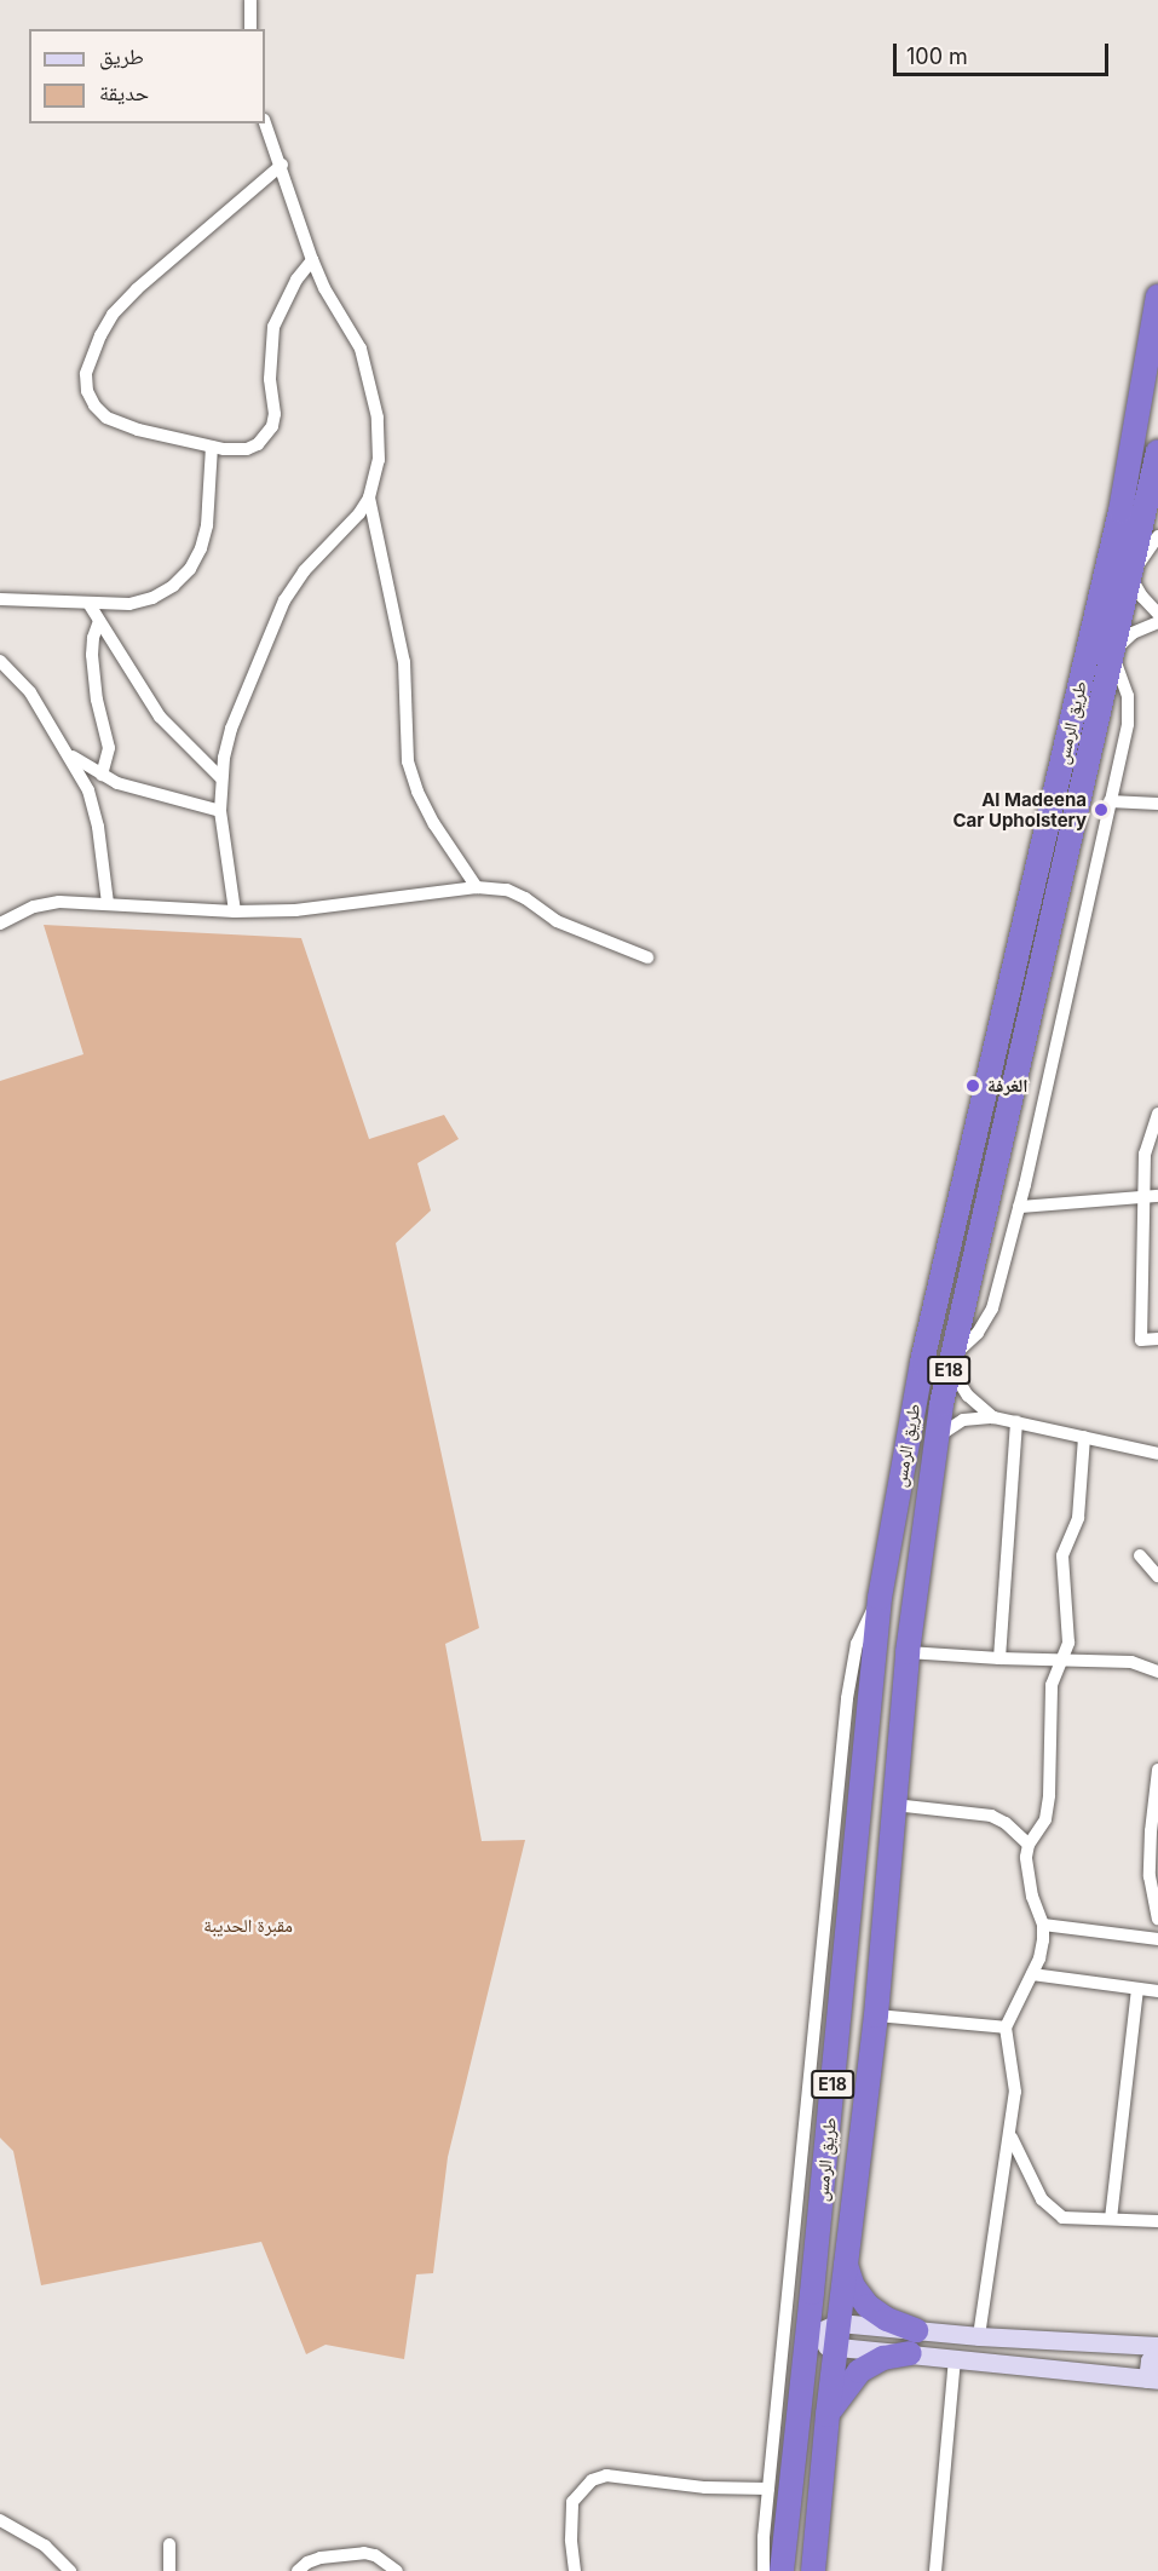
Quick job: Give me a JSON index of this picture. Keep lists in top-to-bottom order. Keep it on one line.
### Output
{"streets":{"highway":["طريق الرمس","E18"]},"parks":["مقبرة الحديبة"],"places":["Al Madeena Car Upholstery","الغرفة"],"legend":["طريق","حديقة"],"scale_bar":"100 m"}
